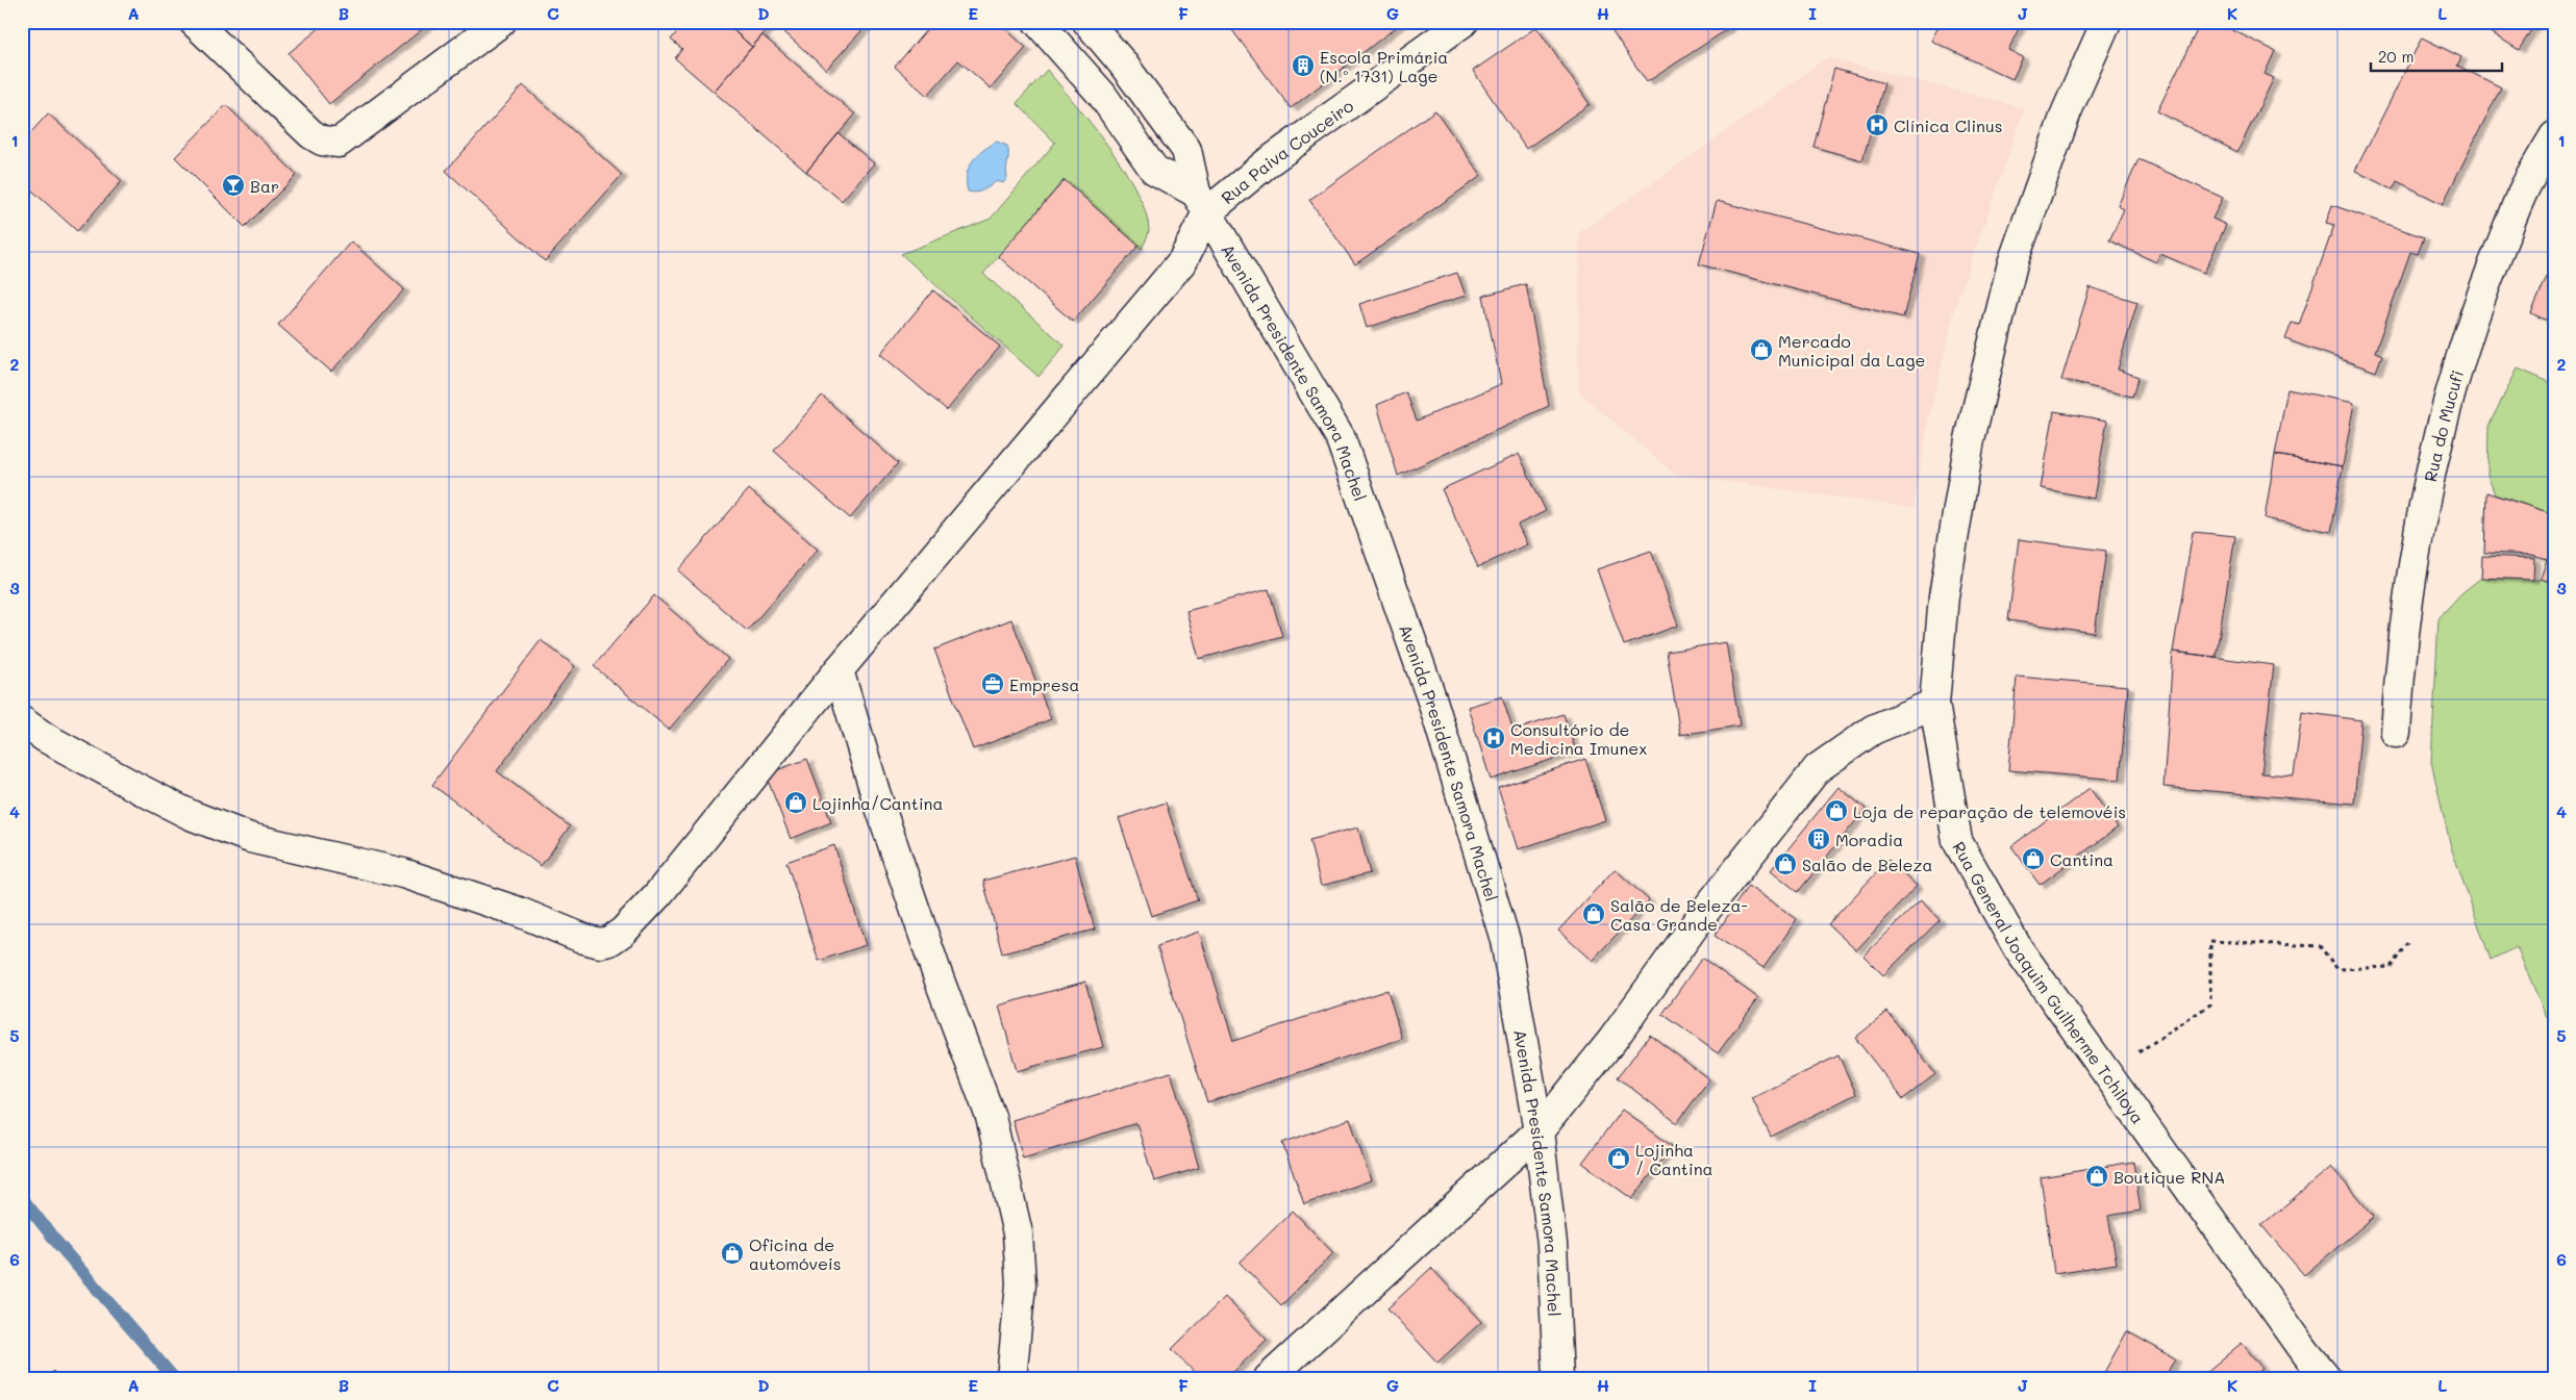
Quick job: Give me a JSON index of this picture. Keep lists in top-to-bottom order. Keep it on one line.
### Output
{"streets":{"street":["Rua Paiva Couceiro","Avenida Presidente Samora Machel","Rua do Mucufi","Rua General Joaquim Guilherme Tchiloya"]},"crossings":[["Rua Paiva Couceiro","Avenida Presidente Samora Machel"]],"places":{"building":["Escola Primária (N.º 1731) Lage","Moradia"],"hospital":["Clínica Clinus","Consultório de Medicina Imunex"],"bar":["Bar"],"shop":["Mercado Municipal da Lage","Lojinha/Cantina","Loja de reparação de telemovéis","Cantina","Salão de Beleza","Salão de Beleza- Casa Grande","Lojinha / Cantina","Boutique RNA","Oficina de automóveis"],"office":["Empresa"]},"scale_bar":"20 m","grid":{"columns":["A","B","C","D","E","F","G","H","I","J","K","L"],"rows":["1","2","3","4","5","6"]}}
